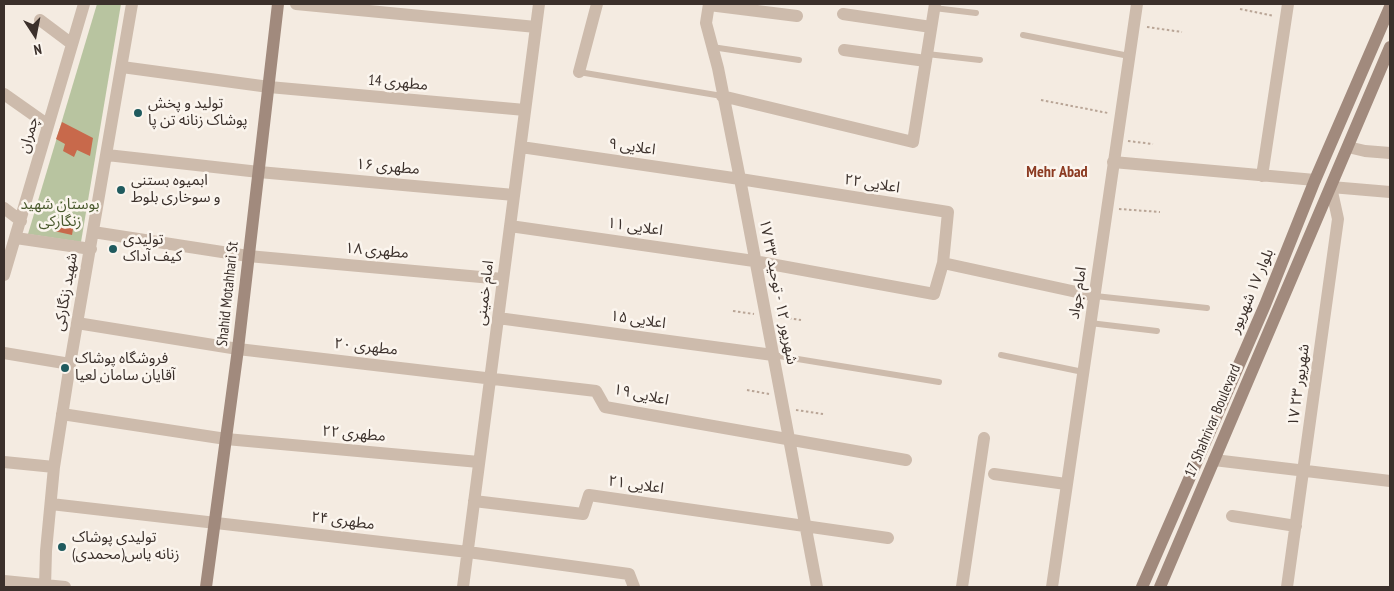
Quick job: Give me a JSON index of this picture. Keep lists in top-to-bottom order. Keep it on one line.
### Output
{"streets":{"main road":["بلوار ۱۷ شهریور","Shahid Motahhari St","17 Shahrivar Boulevard"],"street":["مطهری 14","چمران","اعلایی ۹","مطهری ۱۶","اعلایی ۲۲","اعلایی ۱۱","مطهری ۱۸","شهید زنگارکی","۱۷ شهریور ۱۲ - توحید ۳۳","امام خمینی","امام جواد","اعلایی ۱۵","مطهری ۲۰","۱۷ شهریور ۲۳","اعلایی ۱۹","مطهری ۲۲","اعلایی ۲۱","مطهری ۲۴"]},"crossings":[["مطهری 14","شهید زنگارکی"],["مطهری 14","امام خمینی"],["مطهری 14","Shahid Motahhari St"],["اعلایی ۹","اعلایی ۲۲"],["اعلایی ۹","۱۷ شهریور ۱۲ - توحید ۳۳"],["اعلایی ۹","امام خمینی"],["مطهری ۱۶","شهید زنگارکی"],["مطهری ۱۶","امام خمینی"],["مطهری ۱۶","Shahid Motahhari St"],["اعلایی ۲۲","اعلایی ۱۱"],["اعلایی ۲۲","۱۷ شهریور ۱۲ - توحید ۳۳"],["اعلایی ۱۱","۱۷ شهریور ۱۲ - توحید ۳۳"],["اعلایی ۱۱","امام خمینی"],["مطهری ۱۸","شهید زنگارکی"],["مطهری ۱۸","امام خمینی"],["مطهری ۱۸","Shahid Motahhari St"],["شهید زنگارکی","مطهری ۲۰"],["شهید زنگارکی","مطهری ۲۲"],["شهید زنگارکی","مطهری ۲۴"],["۱۷ شهریور ۱۲ - توحید ۳۳","اعلایی ۱۵"],["۱۷ شهریور ۱۲ - توحید ۳۳","اعلایی ۱۹"],["۱۷ شهریور ۱۲ - توحید ۳۳","اعلایی ۲۱"],["امام خمینی","اعلایی ۱۵"],["امام خمینی","مطهری ۲۰"],["امام خمینی","اعلایی ۱۹"],["امام خمینی","مطهری ۲۲"],["امام خمینی","اعلایی ۲۱"],["امام خمینی","مطهری ۲۴"],["Shahid Motahhari St","مطهری ۲۰"],["Shahid Motahhari St","مطهری ۲۲"],["Shahid Motahhari St","مطهری ۲۴"],["مطهری ۲۰","اعلایی ۱۹"],["۱۷ شهریور ۲۳","17 Shahrivar Boulevard"]],"districts":["Mehr Abad"],"parks":["بوستان شهید زنگارکی"],"places":["تولید و پخش پوشاک زنانه تن پا","ابمیوه بستنی و ‌سوخاری بلوط","تولیدی کیف آداک","فروشگاه پوشاک آقایان سامان لعیا","تولیدی پوشاک زنانه یاس(محمدی)"],"north":"bottom"}
